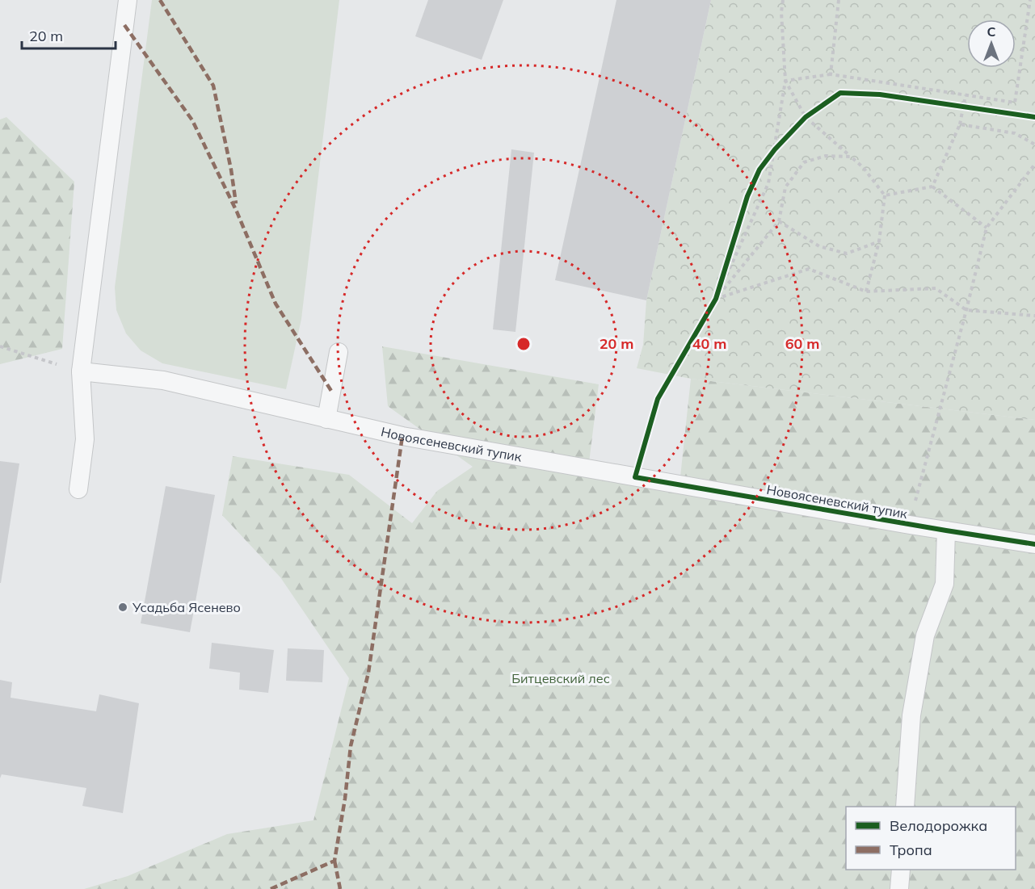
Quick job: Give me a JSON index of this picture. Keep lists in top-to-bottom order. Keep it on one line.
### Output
{"streets":{"lane":["Новоясеневский тупик"]},"parks":["Битцевский лес"],"places":["Усадьба Ясенево"],"legend":["Велодорожка","Тропа"],"scale_bar":"20 m","north":"top","rings":["20 m","40 m","60 m"]}
